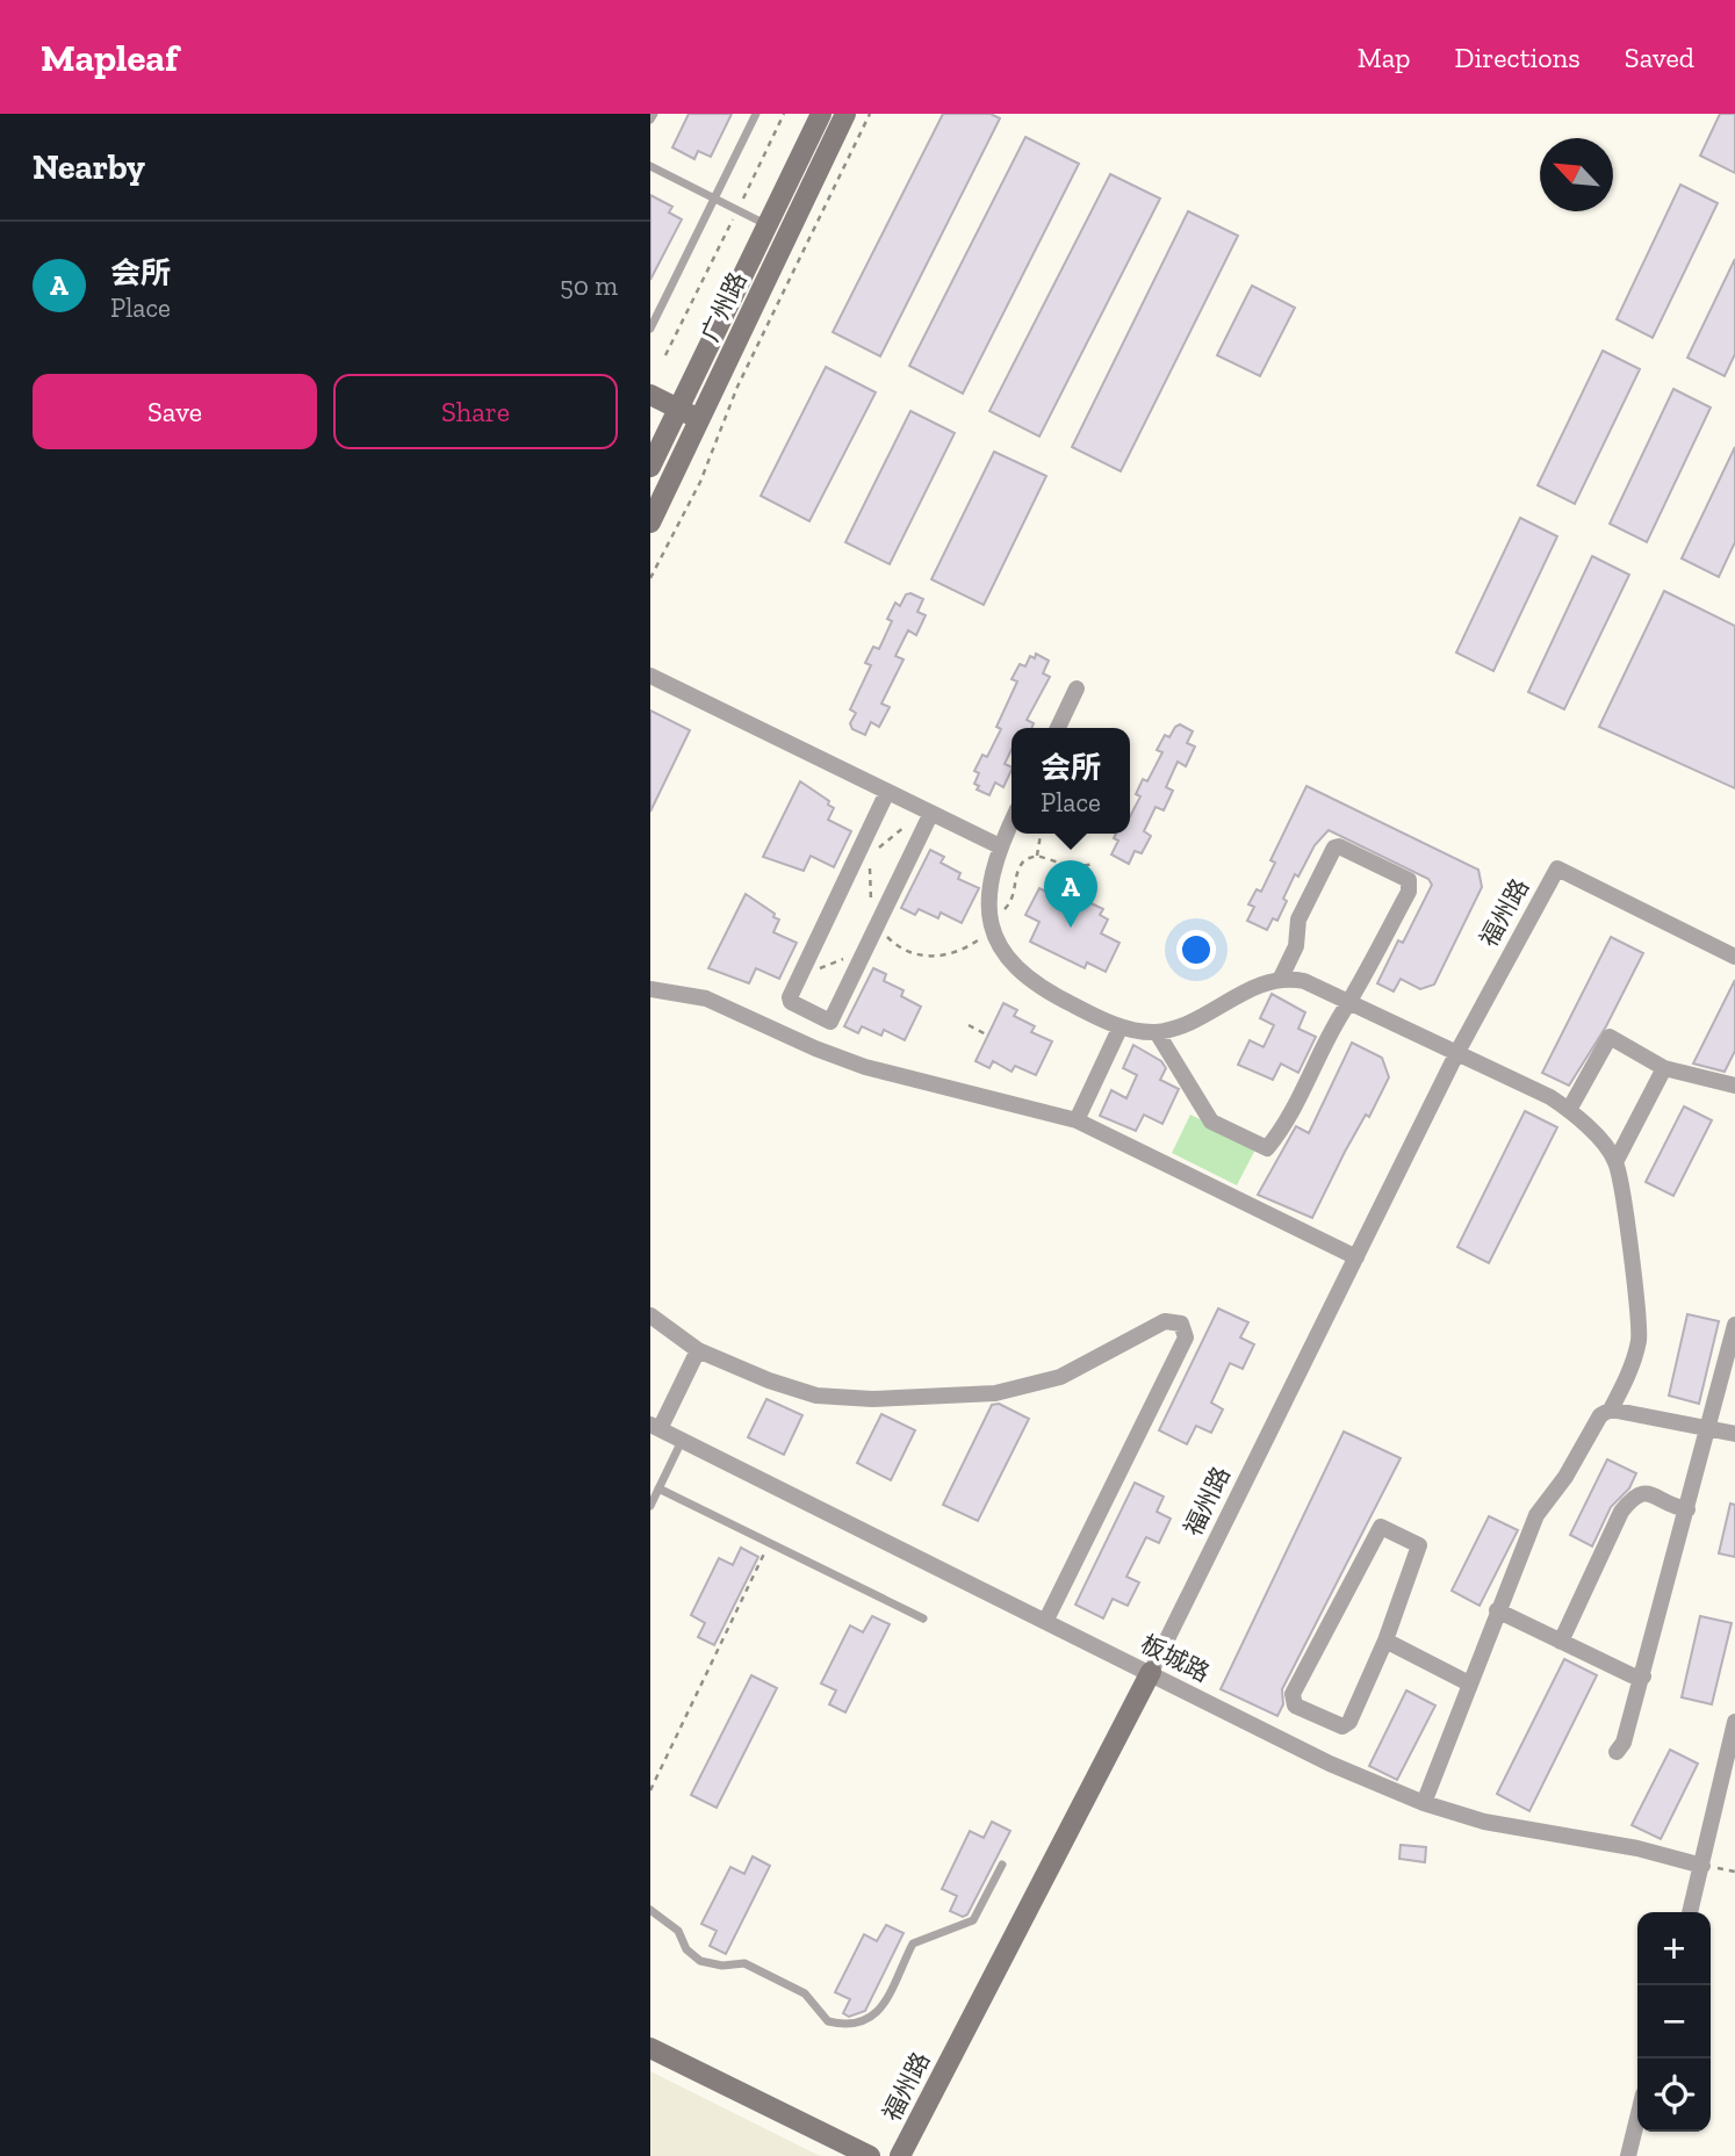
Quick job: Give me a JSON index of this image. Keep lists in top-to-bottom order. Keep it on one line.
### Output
{"streets":{"street":["广州路","福州路","板城路"]},"crossings":[["福州路","板城路"]],"north":"top left","page":{"header":"Mapleaf","nav":["Map","Directions","Saved"],"heading":"Nearby","list":[{"mark":"A","name":"会所","note":"Place","value":"50 m"}],"buttons":["Save","Share"],"popup":["会所","Place"],"pins":"A","map_buttons":["+","−"]}}
